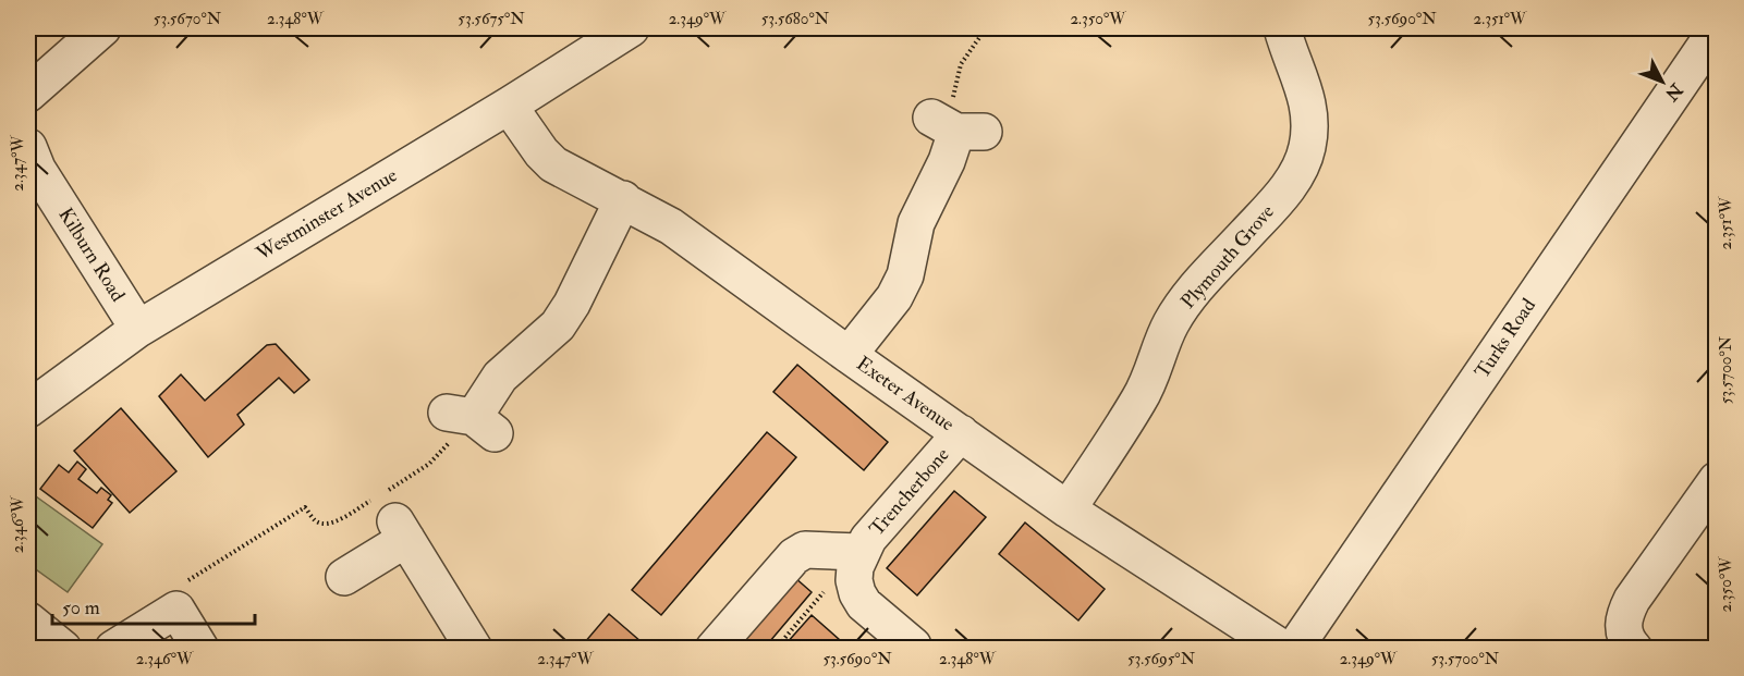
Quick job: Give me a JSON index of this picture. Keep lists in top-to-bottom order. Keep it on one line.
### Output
{"streets":{"street":["Westminster Avenue","Kilburn Road","Plymouth Grove","Turks Road","Exeter Avenue","Trencherbone"]},"crossings":[["Westminster Avenue","Kilburn Road"],["Westminster Avenue","Exeter Avenue"],["Plymouth Grove","Exeter Avenue"],["Exeter Avenue","Trencherbone"]],"scale_bar":"50 m","north":"bottom right","coordinates":["53.5670°N","2.348°W","53.5675°N","2.349°W","53.5680°N","2.350°W","53.5690°N","2.351°W","2.347°W","53.5700°N","2.346°W","53.5695°N"]}
